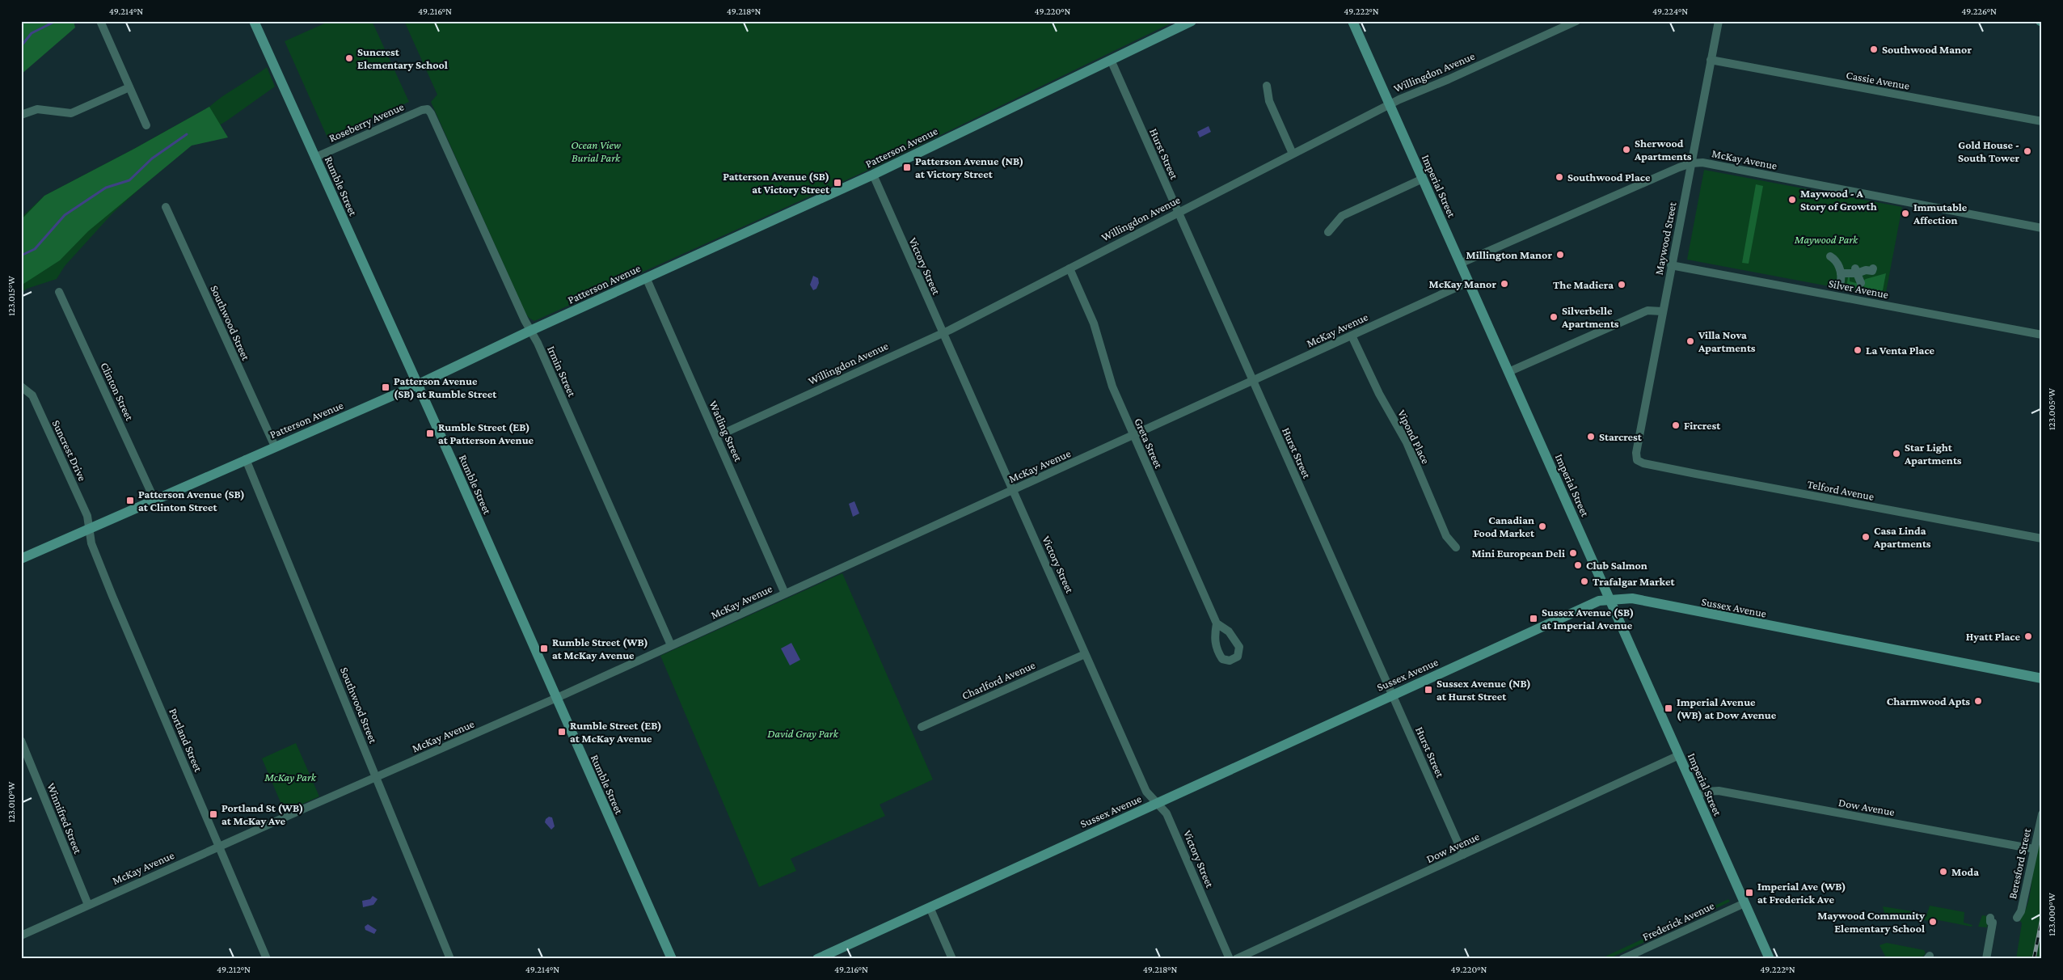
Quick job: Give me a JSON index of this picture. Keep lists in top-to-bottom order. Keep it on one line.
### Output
{"streets":{"street":["Willingdon Avenue","Cassie Avenue","Roseberry Avenue","Patterson Avenue","Hurst Street","McKay Avenue","Rumble Street","Imperial Street","Maywood Street","Victory Street","Silver Avenue","Southwood Street","Irmin Street","Clinton Street","Watling Street","Vipond Place","Greta Street","Suncrest Drive","Telford Avenue","Sussex Avenue","Charlford Avenue","Portland Street","Dow Avenue","Winnifred Street","Beresford Street","Frederick Avenue"]},"crossings":[["Willingdon Avenue","Hurst Street"],["Willingdon Avenue","Imperial Street"],["Willingdon Avenue","Victory Street"],["Willingdon Avenue","Watling Street"],["Willingdon Avenue","Greta Street"],["Cassie Avenue","Maywood Street"],["Roseberry Avenue","Rumble Street"],["Roseberry Avenue","Irmin Street"],["Patterson Avenue","Hurst Street"],["Patterson Avenue","Rumble Street"],["Patterson Avenue","Victory Street"],["Patterson Avenue","Southwood Street"],["Patterson Avenue","Irmin Street"],["Patterson Avenue","Clinton Street"],["Patterson Avenue","Watling Street"],["Patterson Avenue","Suncrest Drive"],["Patterson Avenue","Portland Street"],["Hurst Street","McKay Avenue"],["Hurst Street","Sussex Avenue"],["Hurst Street","Dow Avenue"],["McKay Avenue","Rumble Street"],["McKay Avenue","Imperial Street"],["McKay Avenue","Maywood Street"],["McKay Avenue","Victory Street"],["McKay Avenue","Southwood Street"],["McKay Avenue","Irmin Street"],["McKay Avenue","Watling Street"],["McKay Avenue","Vipond Place"],["McKay Avenue","Greta Street"],["McKay Avenue","Portland Street"],["McKay Avenue","Winnifred Street"],["Imperial Street","Sussex Avenue"],["Imperial Street","Dow Avenue"],["Imperial Street","Frederick Avenue"],["Maywood Street","Silver Avenue"],["Maywood Street","Telford Avenue"],["Victory Street","Sussex Avenue"],["Victory Street","Charlford Avenue"],["Suncrest Drive","Portland Street"],["Dow Avenue","Beresford Street"]],"parks":["Ocean View Burial Park","Maywood Park","David Gray Park","McKay Park"],"places":{"other":["Southwood Manor","Suncrest Elementary School","Sherwood Apartments","Gold House - South Tower","Southwood Place","Maywood - A Story of Growth","Immutable Affection","Millington Manor","McKay Manor","The Madiera","Silverbelle Apartments","Villa Nova Apartments","La Venta Place","Fircrest","Starcrest","Star Light Apartments","Canadian Food Market","Casa Linda Apartments","Mini European Deli","Club Salmon","Trafalgar Market","Hyatt Place","Charmwood Apts","Moda","Maywood Community Elementary School"],"transit":["Patterson Avenue (NB) at Victory Street","Patterson Avenue (SB) at Victory Street","Patterson Avenue (SB) at Rumble Street","Rumble Street (EB) at Patterson Avenue","Patterson Avenue (SB) at Clinton Street","Sussex Avenue (SB) at Imperial Avenue","Rumble Street (WB) at McKay Avenue","Sussex Avenue (NB) at Hurst Street","Imperial Avenue (WB) at Dow Avenue","Rumble Street (EB) at McKay Avenue","Portland St (WB) at McKay Ave","Imperial Ave (WB) at Frederick Ave"]},"coordinates":["49.214°N","49.216°N","49.218°N","49.220°N","49.222°N","49.224°N","49.226°N","123.015°W","123.005°W","123.010°W","123.000°W","49.212°N"]}
